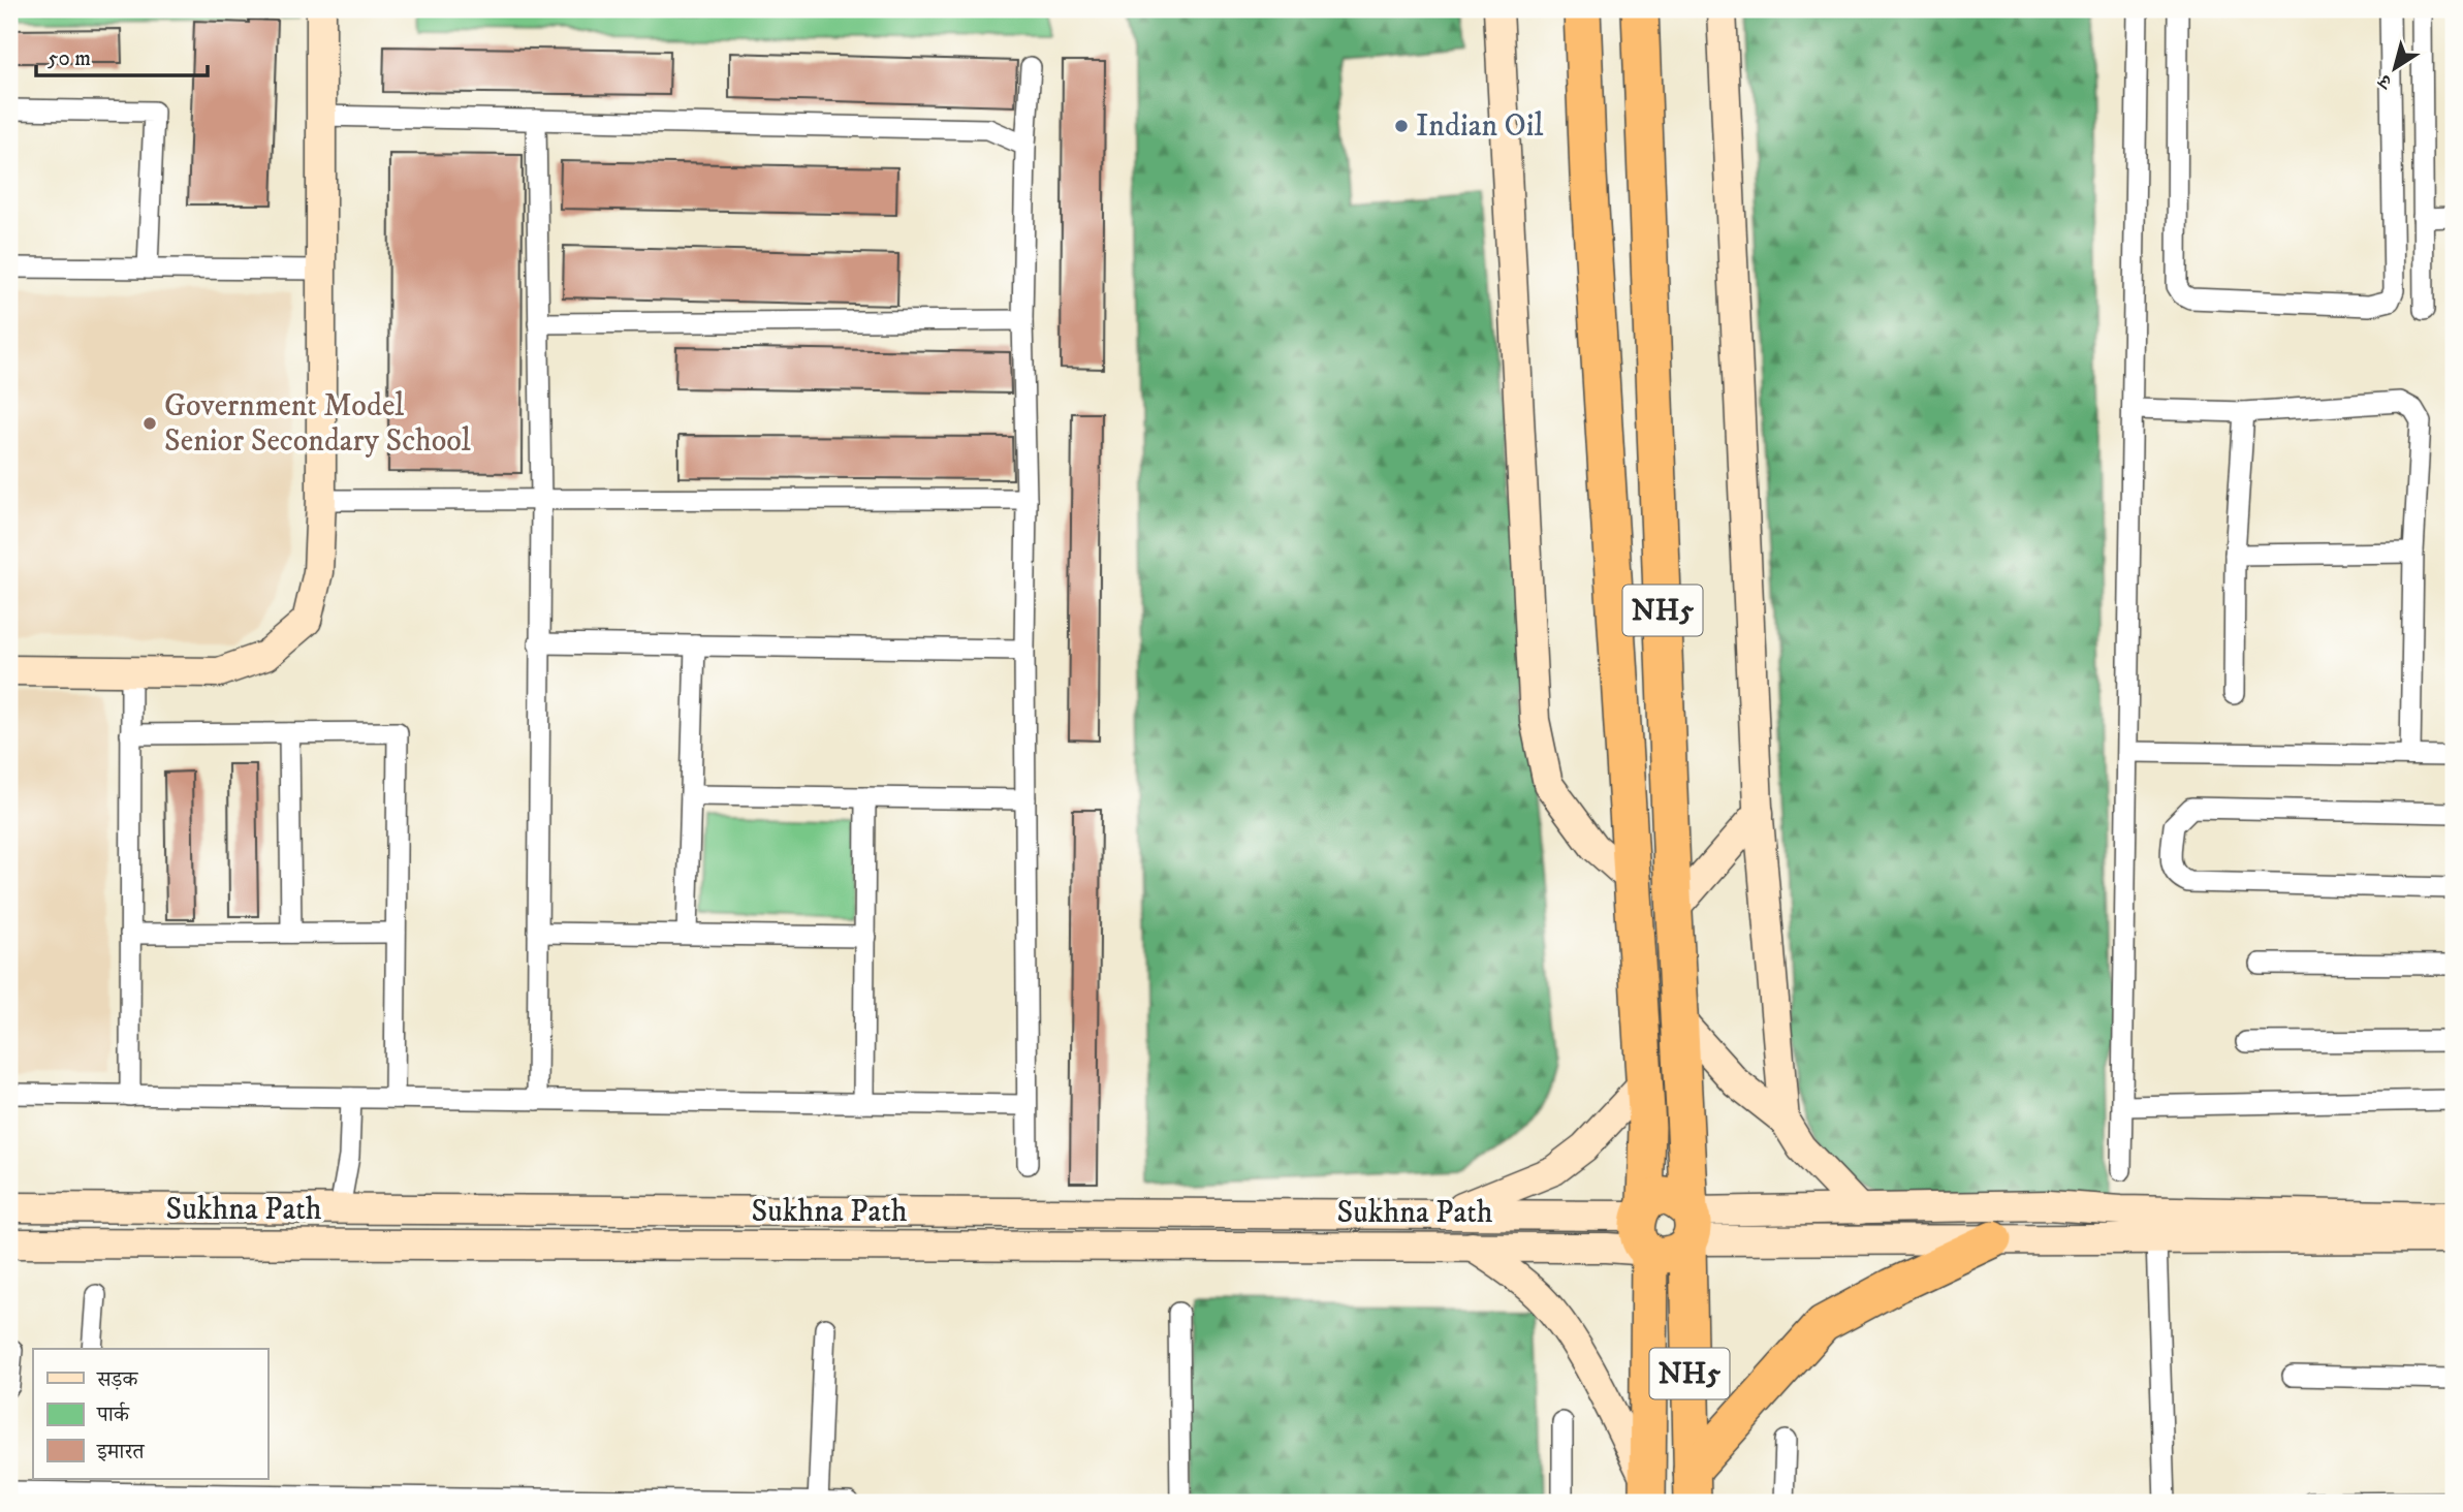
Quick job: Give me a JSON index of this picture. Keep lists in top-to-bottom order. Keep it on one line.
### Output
{"streets":{"highway":["NH5"],"main road":["Sukhna Path"]},"crossings":[["NH5","Sukhna Path"]],"places":["Indian Oil","Government Model Senior Secondary School"],"legend":["सड़क","पार्क","इमारत"],"scale_bar":"50 m","north":"bottom left"}
